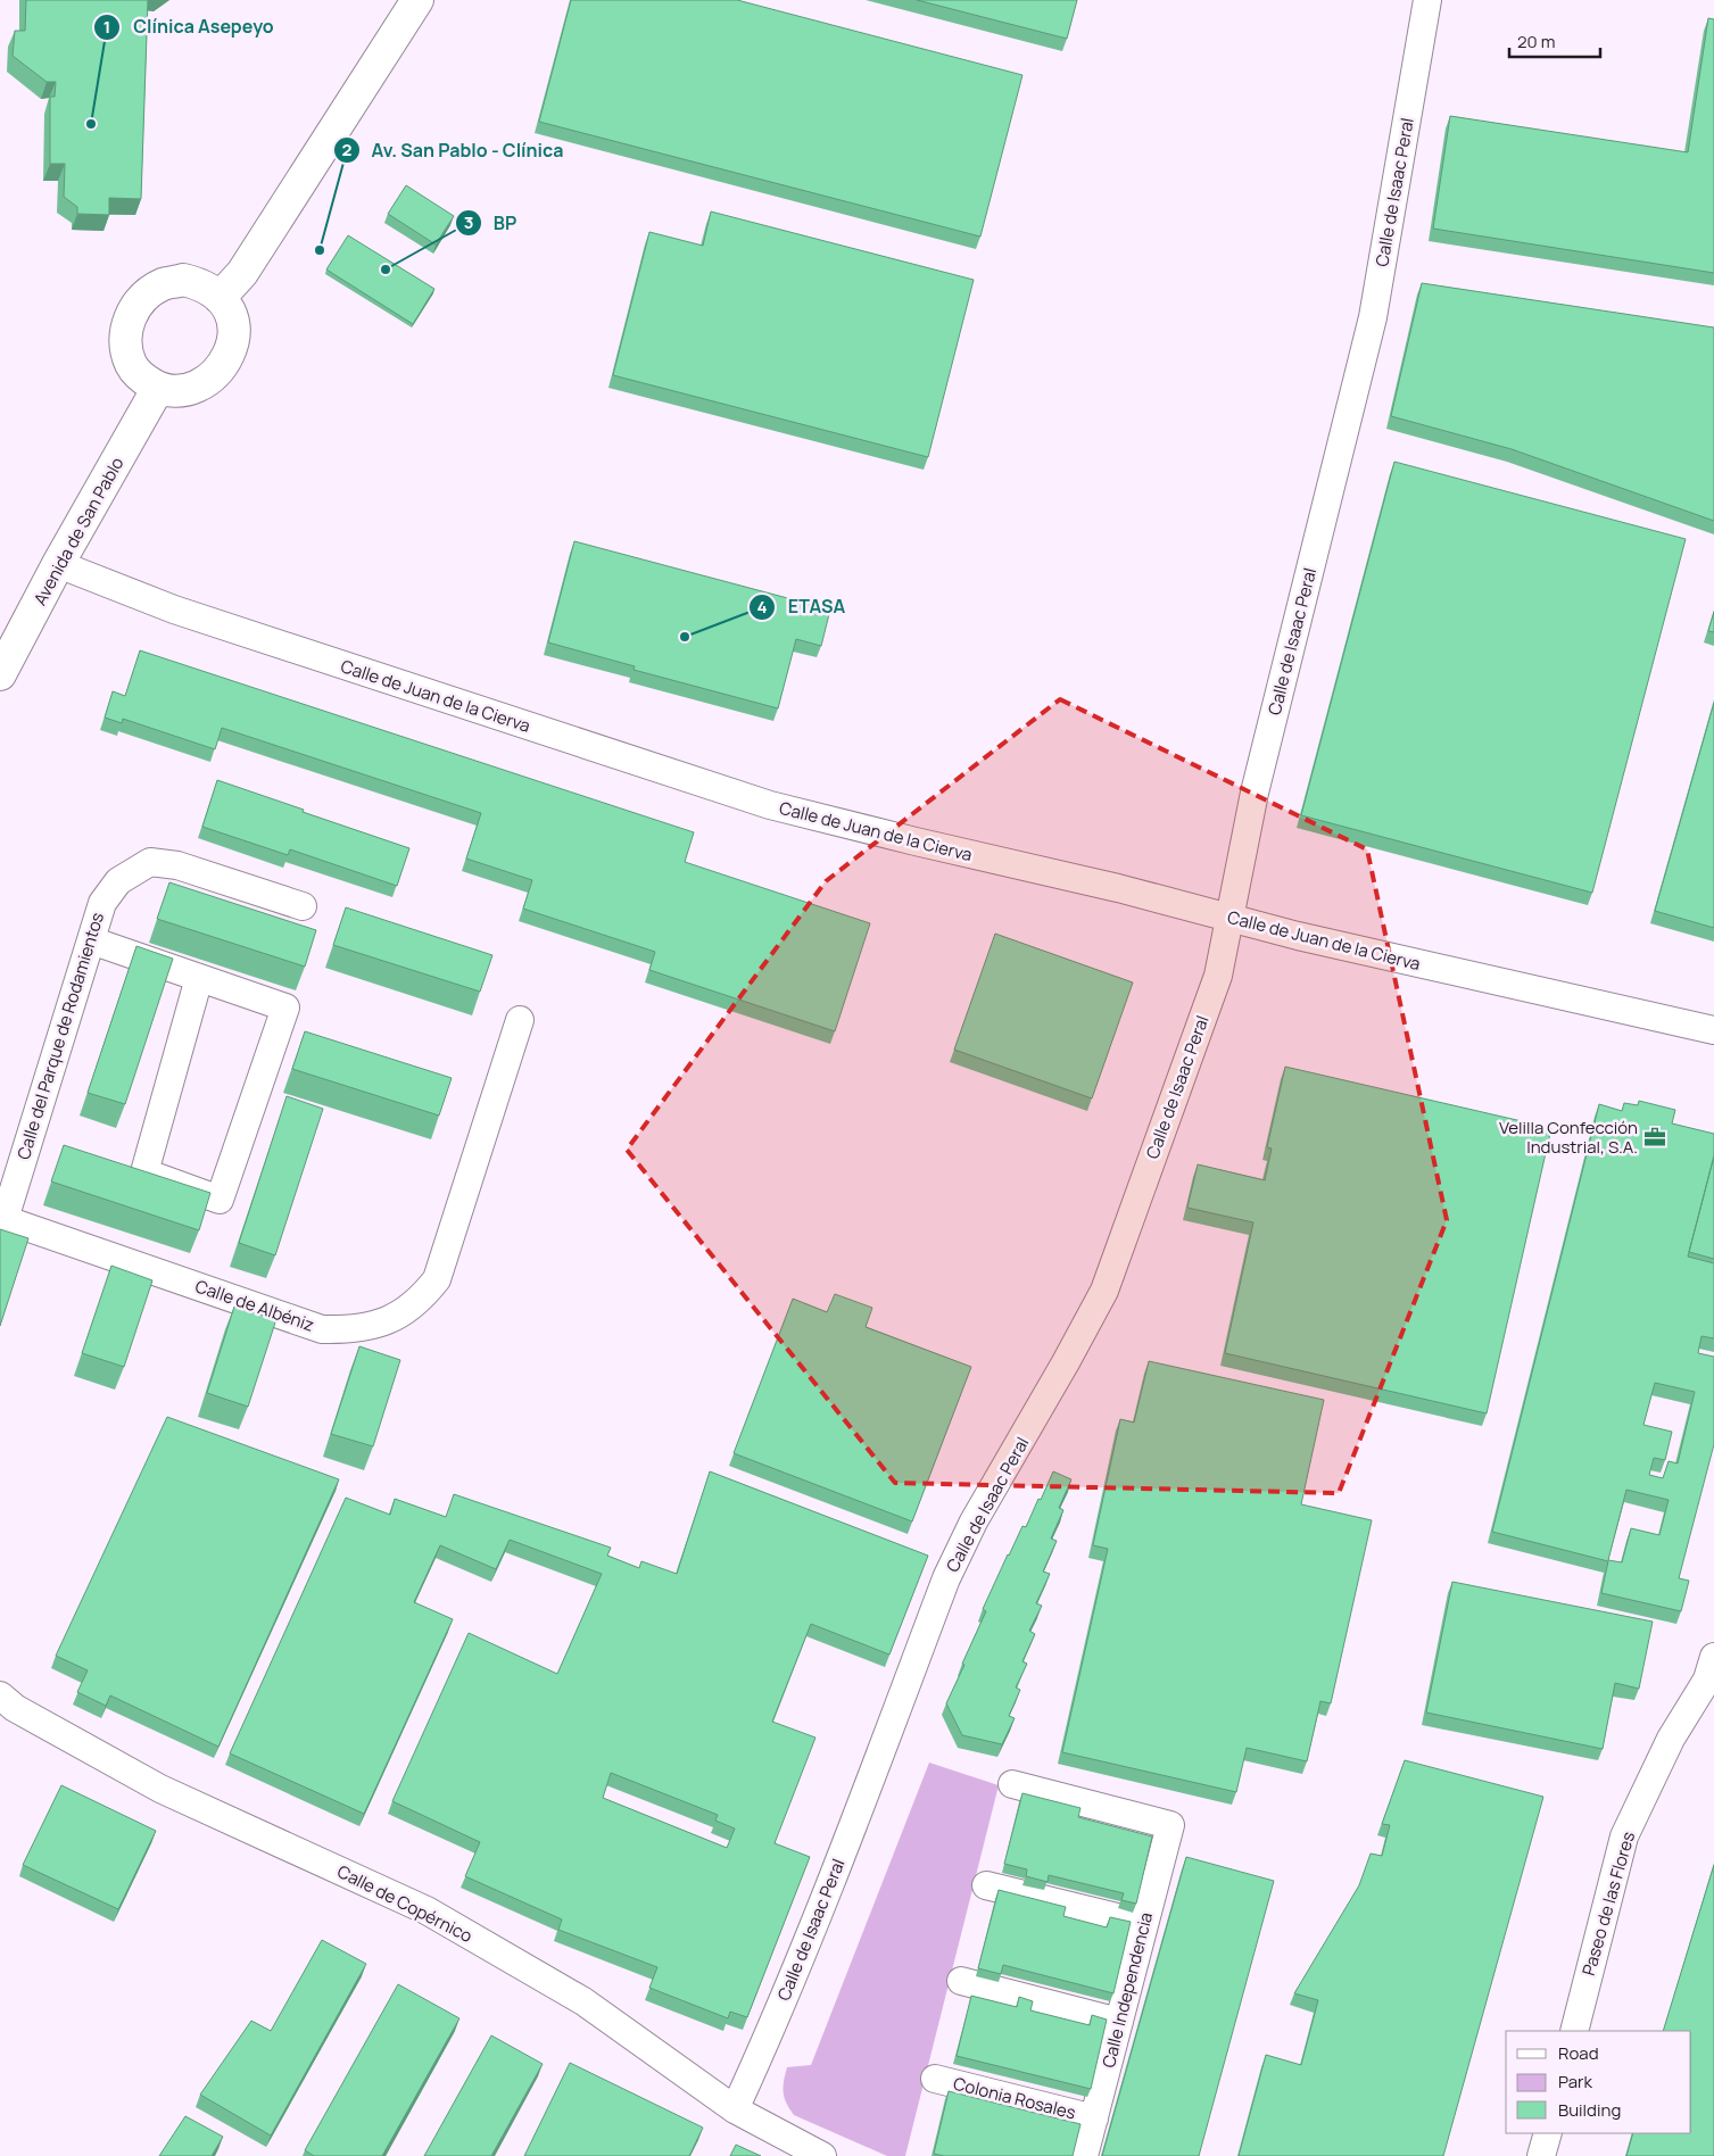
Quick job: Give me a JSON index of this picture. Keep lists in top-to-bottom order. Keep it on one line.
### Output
{"streets":{"street":["Calle de Isaac Peral","Avenida de San Pablo","Calle de Juan de la Cierva","Calle del Parque de Rodamientos","Calle de Albéniz","Calle de Copérnico","Paseo de las Flores","Calle Independencia","Colonia Rosales"]},"crossings":[["Calle de Isaac Peral","Calle de Juan de la Cierva"],["Calle de Isaac Peral","Calle de Copérnico"],["Avenida de San Pablo","Calle de Juan de la Cierva"],["Calle del Parque de Rodamientos","Calle de Albéniz"],["Calle Independencia","Colonia Rosales"]],"places":{"other":["Clínica Asepeyo","Av. San Pablo - Clínica","BP","ETASA"],"office":["Velilla Confección Industrial, S.A."]},"legend":["Road","Park","Building"],"scale_bar":"20 m"}
